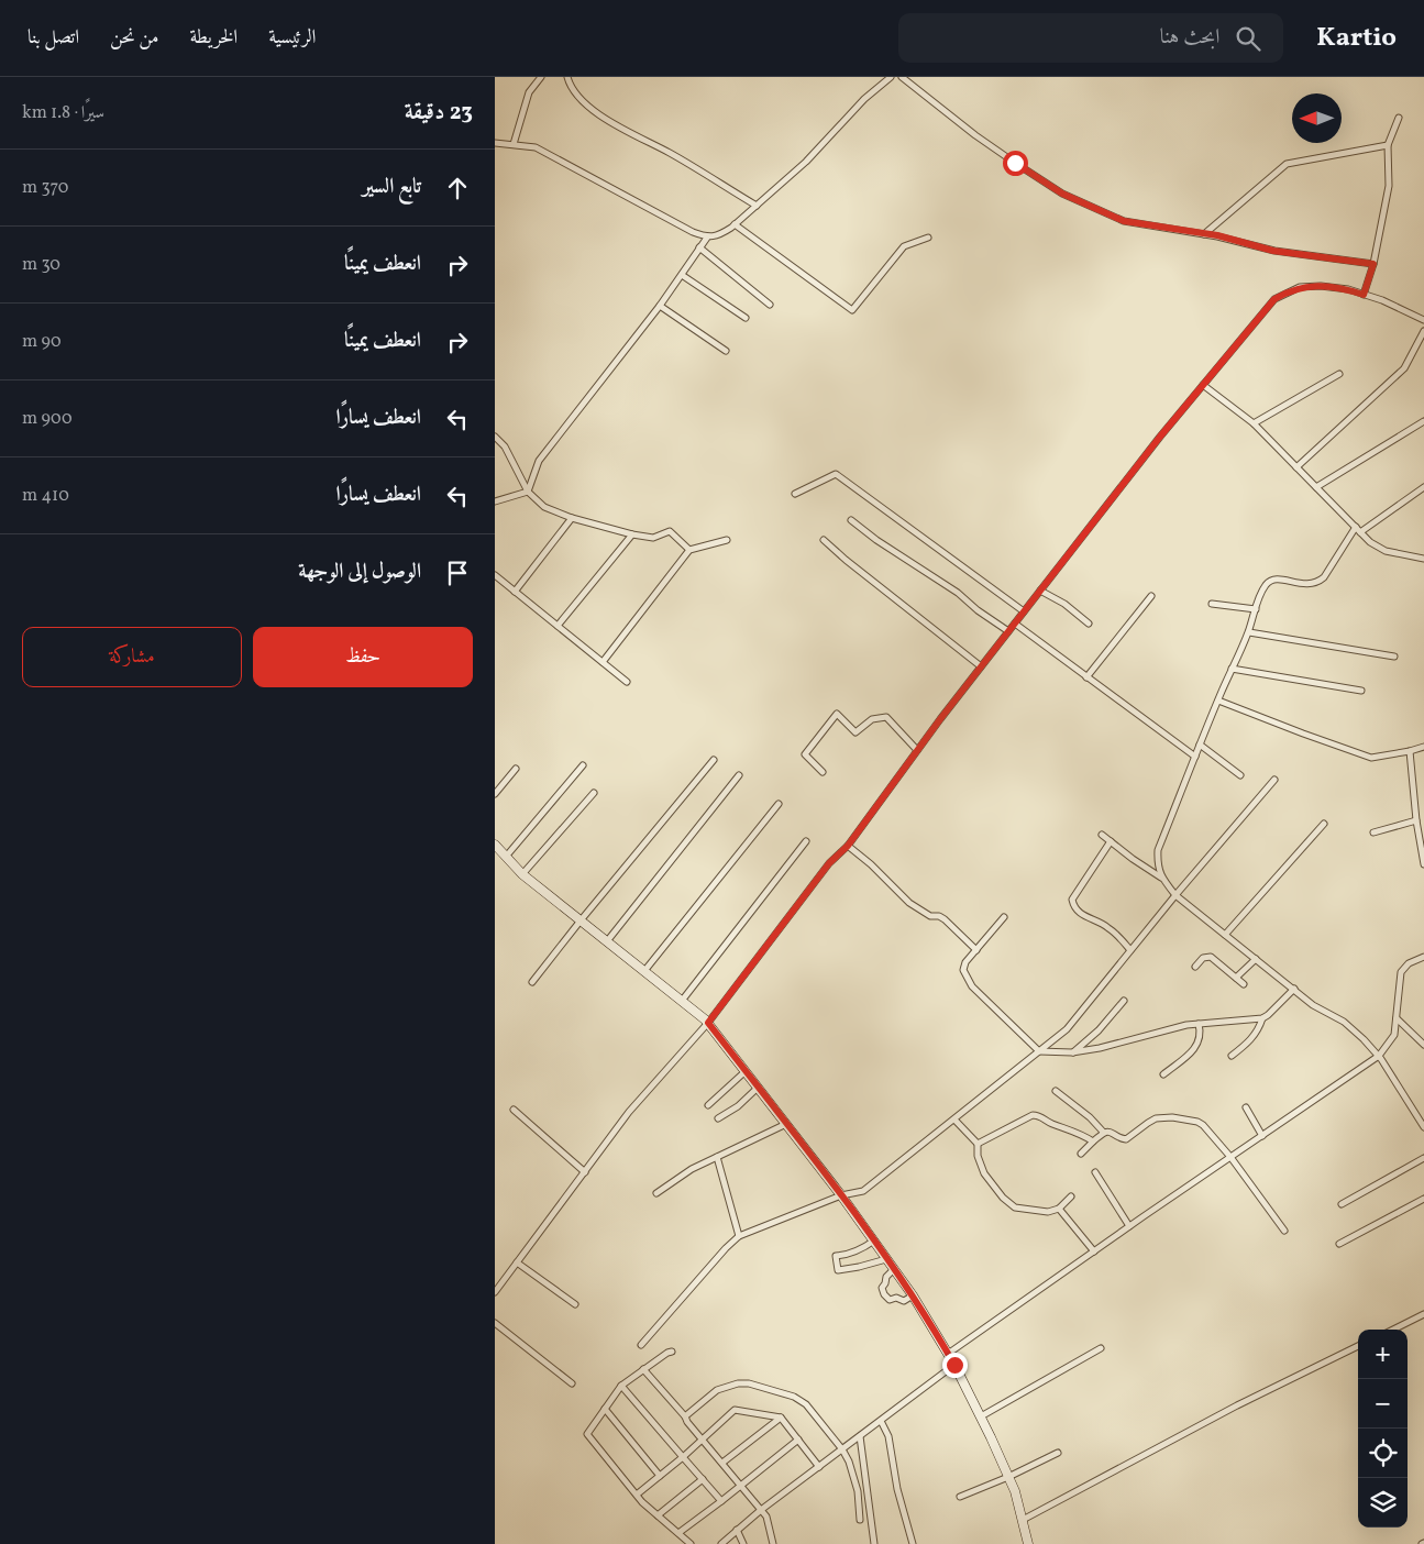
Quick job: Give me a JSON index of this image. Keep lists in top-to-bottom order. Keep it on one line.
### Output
{"north":"left","page":{"header":"Kartio","search":"ابحث هنا","nav":["الرئيسية","الخريطة","من نحن","اتصل بنا"],"heading":["23 دقيقة","سيرًا · 1.8 km"],"list":[["تابع السير","370 m"],["انعطف يمينًا","30 m"],["انعطف يمينًا","90 m"],["انعطف يسارًا","900 m"],["انعطف يسارًا","410 m"],"الوصول إلى الوجهة"],"buttons":["حفظ","مشاركة"],"map_buttons":["+","−"]}}
